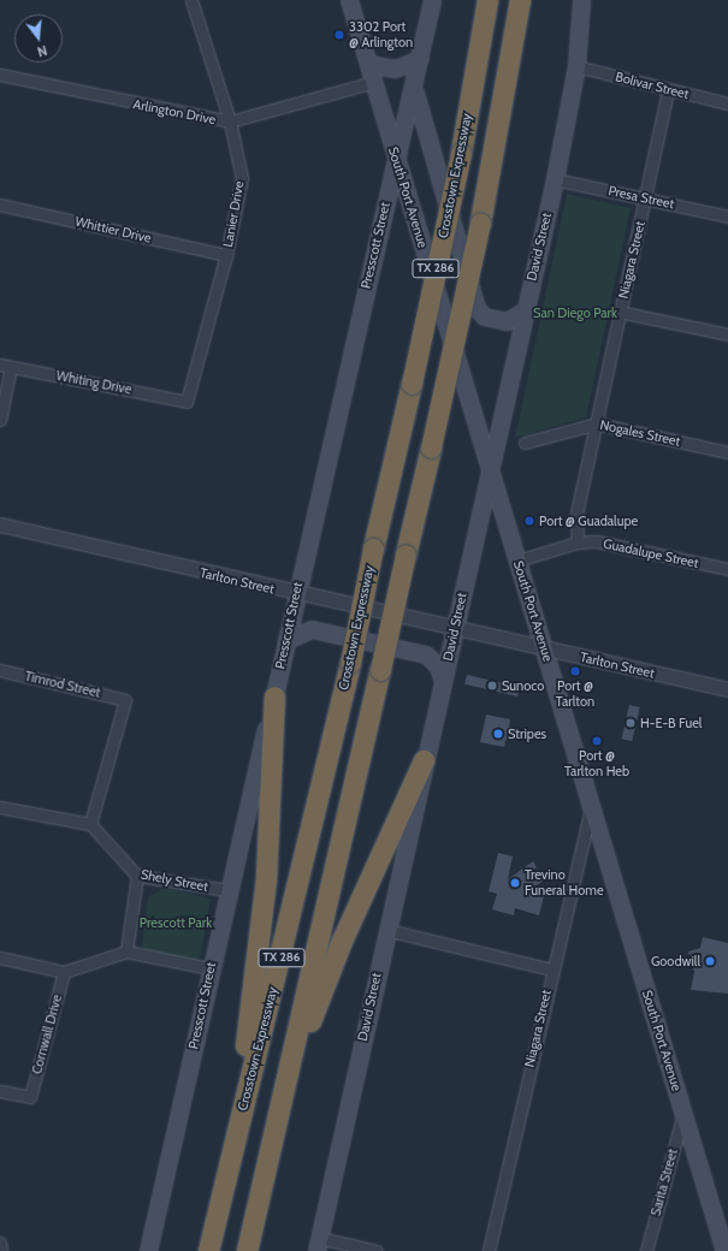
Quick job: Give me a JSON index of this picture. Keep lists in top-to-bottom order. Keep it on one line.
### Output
{"streets":{"highway":["Crosstown Expressway","TX 286"],"main road":["South Port Avenue","Presscott Street","David Street"],"street":["Bolivar Street","Arlington Drive","Presa Street","Lanier Drive","Whittier Drive","Niagara Street","Whiting Drive","Nogales Street","Guadalupe Street","Tarlton Street","Timrod Street","Shely Street","Cornwall Drive","Sarita Street"]},"crossings":[["Bolivar Street","David Street"],["Bolivar Street","Niagara Street"],["Arlington Drive","South Port Avenue"],["Arlington Drive","Lanier Drive"],["South Port Avenue","Presscott Street"],["South Port Avenue","David Street"],["South Port Avenue","Niagara Street"],["South Port Avenue","Guadalupe Street"],["South Port Avenue","Tarlton Street"],["South Port Avenue","Sarita Street"],["Presa Street","David Street"],["Presa Street","Niagara Street"],["Lanier Drive","Whittier Drive"],["Lanier Drive","Whiting Drive"],["Presscott Street","Tarlton Street"],["Presscott Street","Shely Street"],["David Street","Tarlton Street"],["Niagara Street","Nogales Street"],["Niagara Street","Guadalupe Street"],["Timrod Street","Shely Street"]],"parks":["San Diego Park","Prescott Park"],"places":["3302 Port @ Arlington","Port @ Guadalupe","Port @ Tarlton","Sunoco","H-E-B Fuel","Stripes","Port @ Tarlton Heb","Trevino Funeral Home","Goodwill"],"north":"bottom"}
